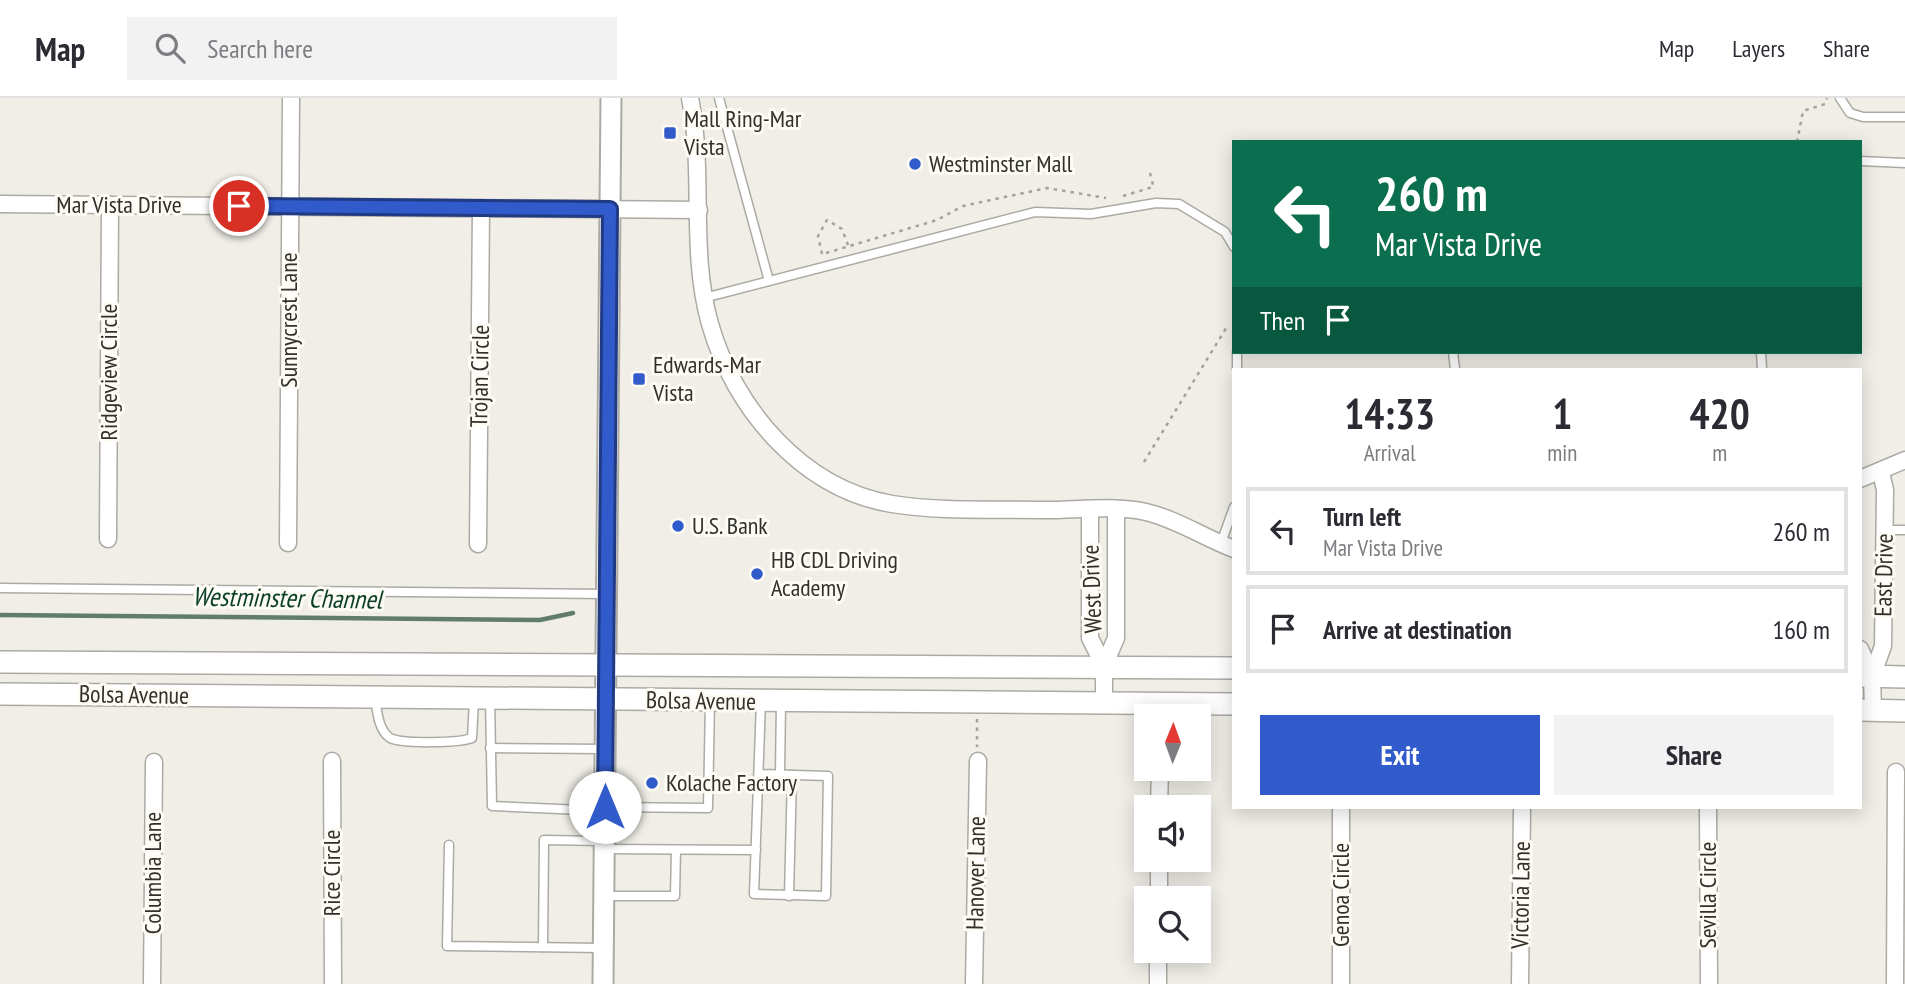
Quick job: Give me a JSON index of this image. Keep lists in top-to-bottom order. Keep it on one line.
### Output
{"streets":{"main road":["Bolsa Avenue"],"street":["Mar Vista Drive","Sunnycrest Lane","Ridgeview Circle","Trojan Circle","East Drive","West Drive","Columbia Lane","Rice Circle","Hanover Lane","Genoa Circle","Victoria Lane","Sevilla Circle"]},"crossings":[["Mar Vista Drive","Sunnycrest Lane"],["Mar Vista Drive","Ridgeview Circle"],["Mar Vista Drive","Trojan Circle"],["West Drive","Bolsa Avenue"]],"water":["Westminster Channel"],"places":{"transit":["Mall Ring-Mar Vista","Edwards-Mar Vista"],"other":["Westminster Mall","U.S. Bank","HB CDL Driving Academy","Kolache Factory"]},"north":"top","page":{"header":"Map","search":"Search here","nav":["Map","Layers","Share"],"turn":["260 m","Mar Vista Drive"],"then":"Then","eta":["14:33","Arrival","1","min","420","m"],"list":[{"name":"Turn left","note":"Mar Vista Drive","value":"260 m"},{"name":"Arrive at destination","value":"160 m"}],"buttons":["Exit","Share"]}}
